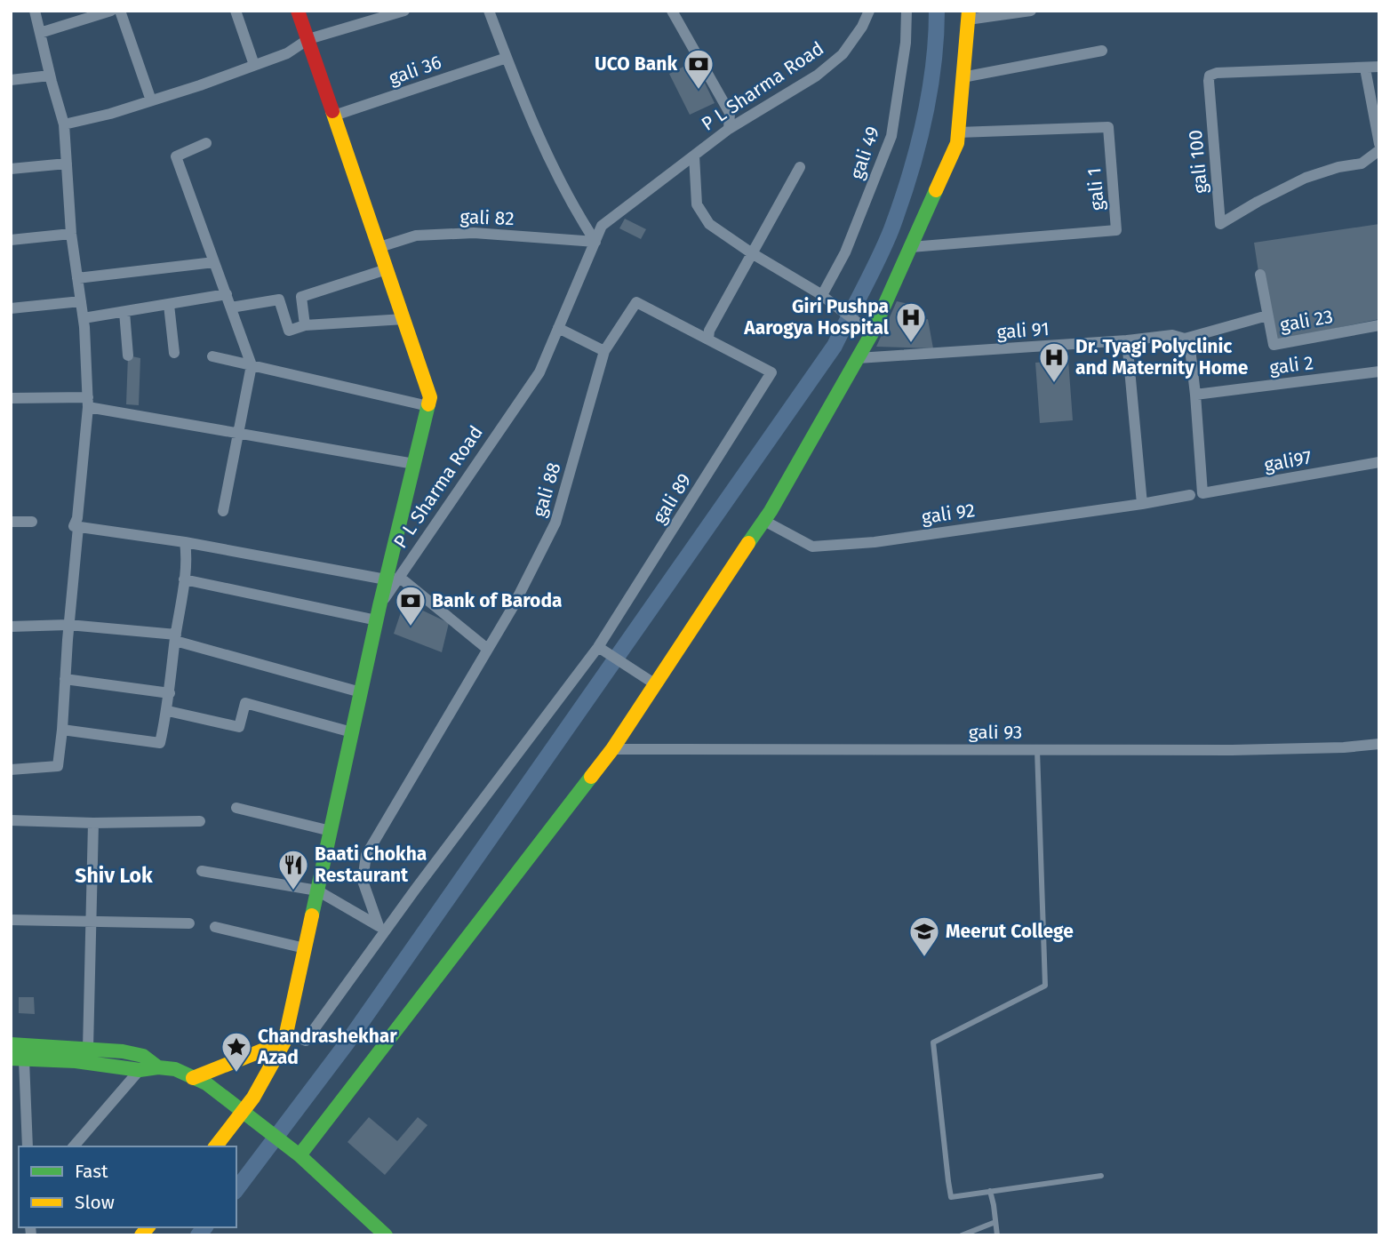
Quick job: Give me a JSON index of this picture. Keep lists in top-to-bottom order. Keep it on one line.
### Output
{"streets":{"street":["gali 36","P L Sharma Road","gali 49","gali 100","gali 1","gali 82","gali 23","gali 91","gali 2","gali97","gali 88","gali 89","gali 92","gali 93"]},"crossings":[["P L Sharma Road","gali 82"],["gali 2","gali97"],["gali 88","gali 89"]],"districts":["Shiv Lok"],"places":{"bank":["UCO Bank","Bank of Baroda"],"hospital":["Giri Pushpa Aarogya Hospital","Dr. Tyagi Polyclinic and Maternity Home"],"restaurant":["Baati Chokha Restaurant"],"school or university":["Meerut College"],"place":["Chandrashekhar Azad"]},"legend":["Fast","Slow"]}
